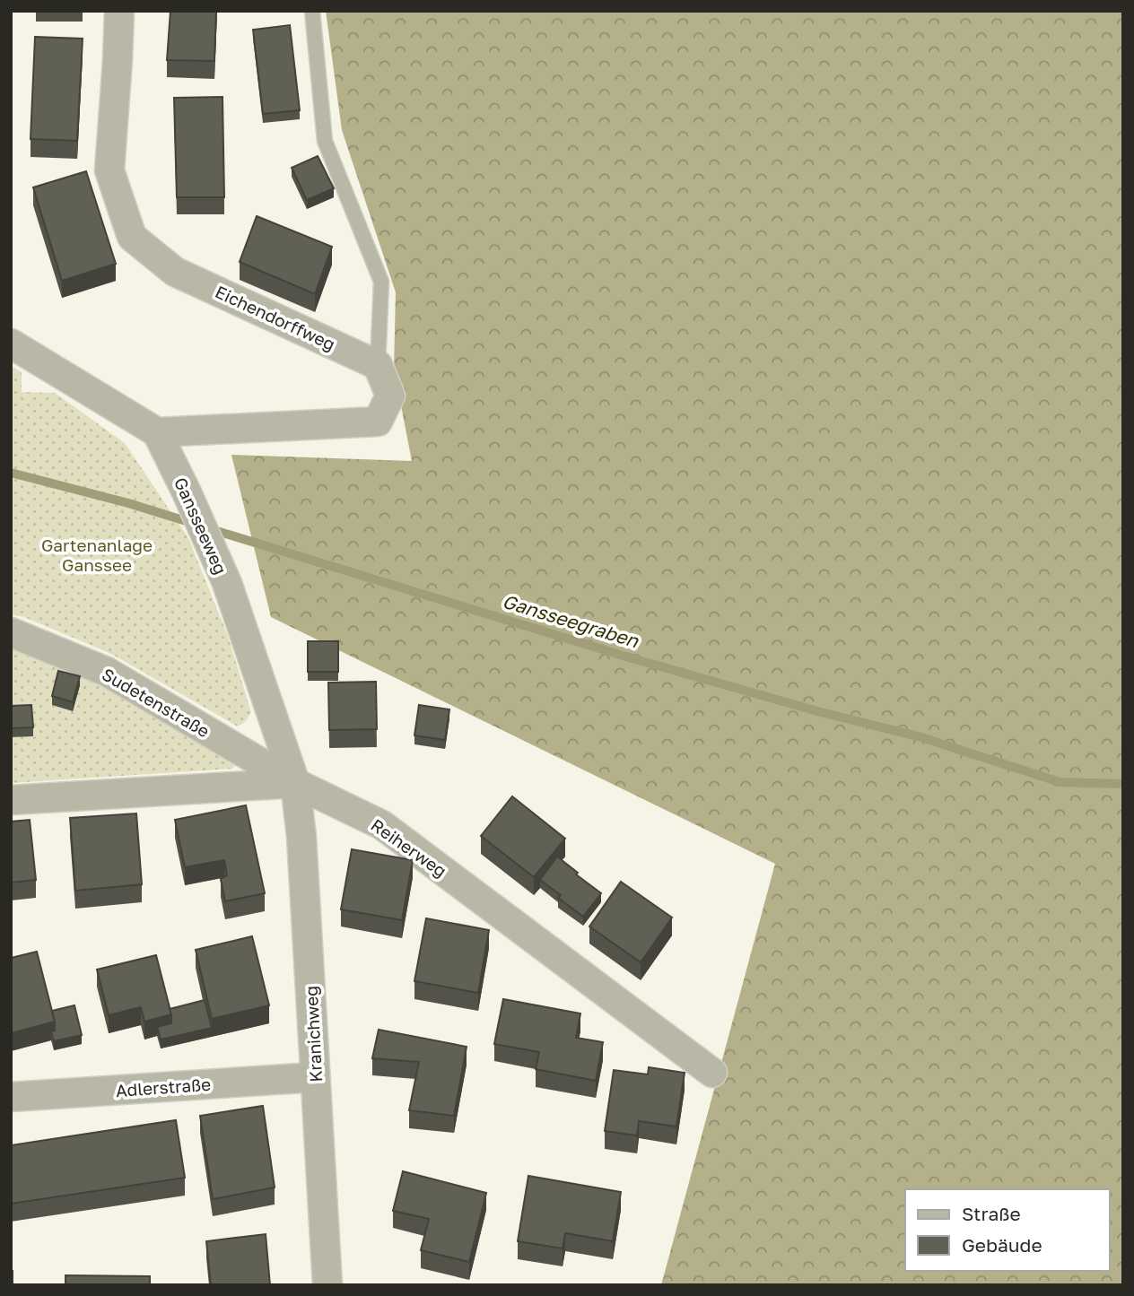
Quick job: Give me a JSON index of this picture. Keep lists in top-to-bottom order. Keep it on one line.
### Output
{"streets":{"street":["Eichendorffweg","Gansseeweg","Sudetenstraße","Reiherweg","Kranichweg","Adlerstraße"]},"crossings":[["Gansseeweg","Sudetenstraße"],["Gansseeweg","Reiherweg"],["Gansseeweg","Kranichweg"],["Sudetenstraße","Reiherweg"],["Sudetenstraße","Kranichweg"],["Reiherweg","Kranichweg"],["Kranichweg","Adlerstraße"]],"water":["Gansseegraben"],"parks":["Gartenanlage Ganssee"],"legend":["Straße","Gebäude"]}
